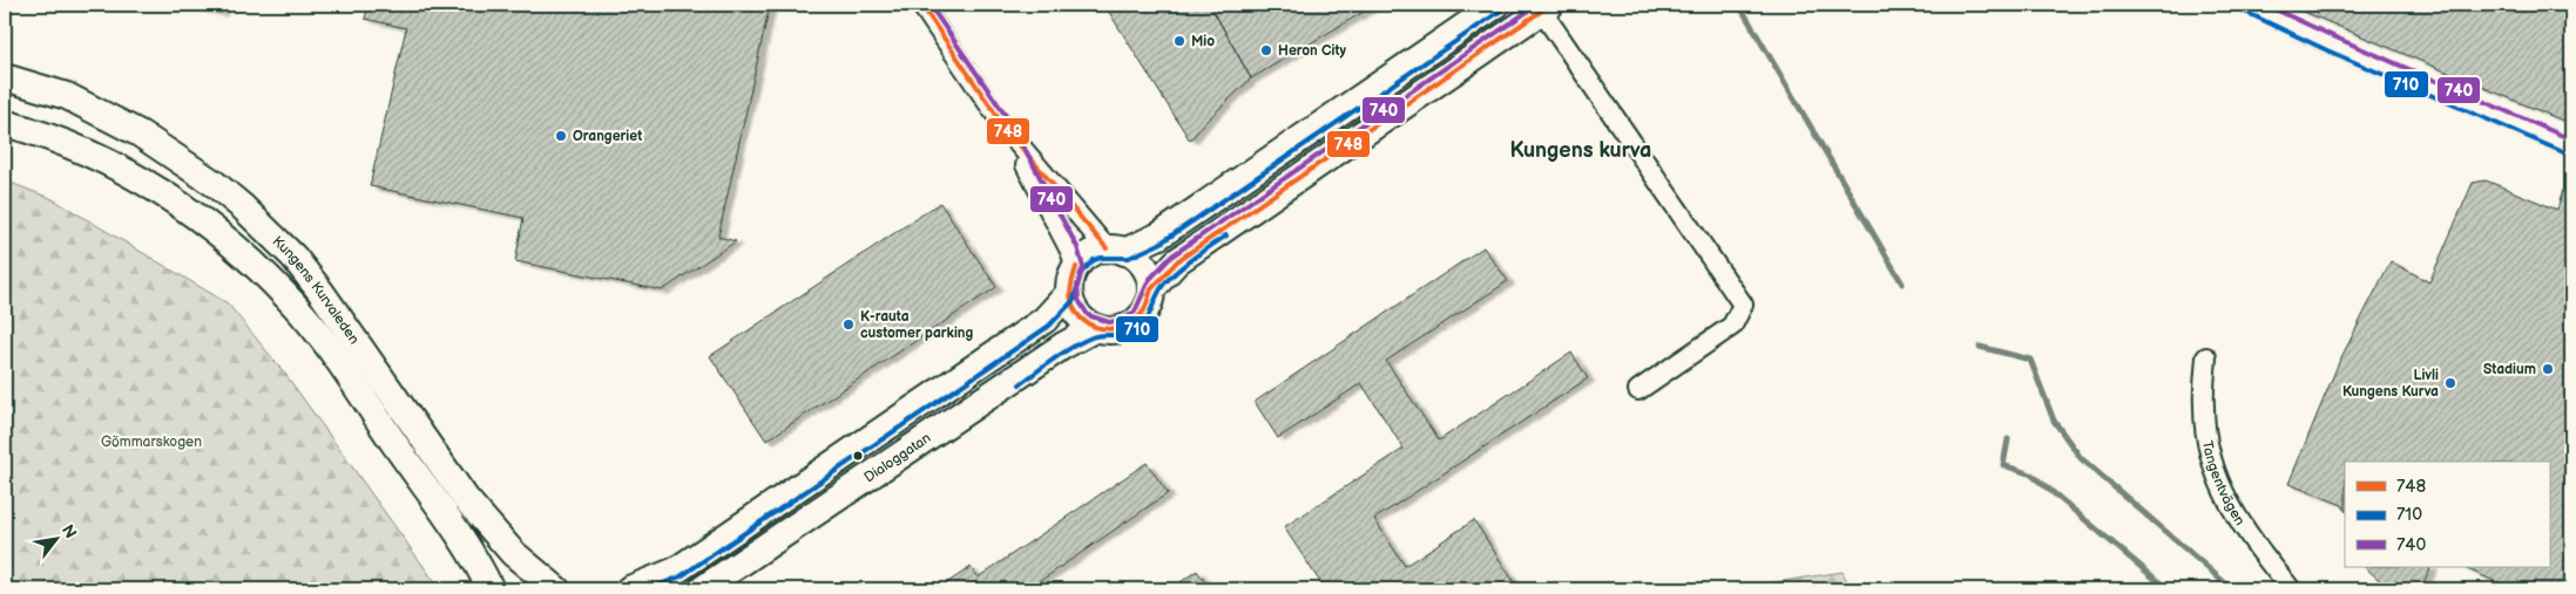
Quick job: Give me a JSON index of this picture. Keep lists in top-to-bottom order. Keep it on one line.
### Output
{"streets":{"street":["Kungens Kurvaleden","Dialoggatan","Tangentvägen"]},"districts":["Kungens kurva"],"parks":["Gömmarskogen"],"places":["Mio","Heron City","Orangeriet","K-rauta customer parking","Stadium","Livli Kungens Kurva"],"lines":["transit line 748","transit line 740","transit line 710"],"legend":["748","710","740"],"north":"top right"}
